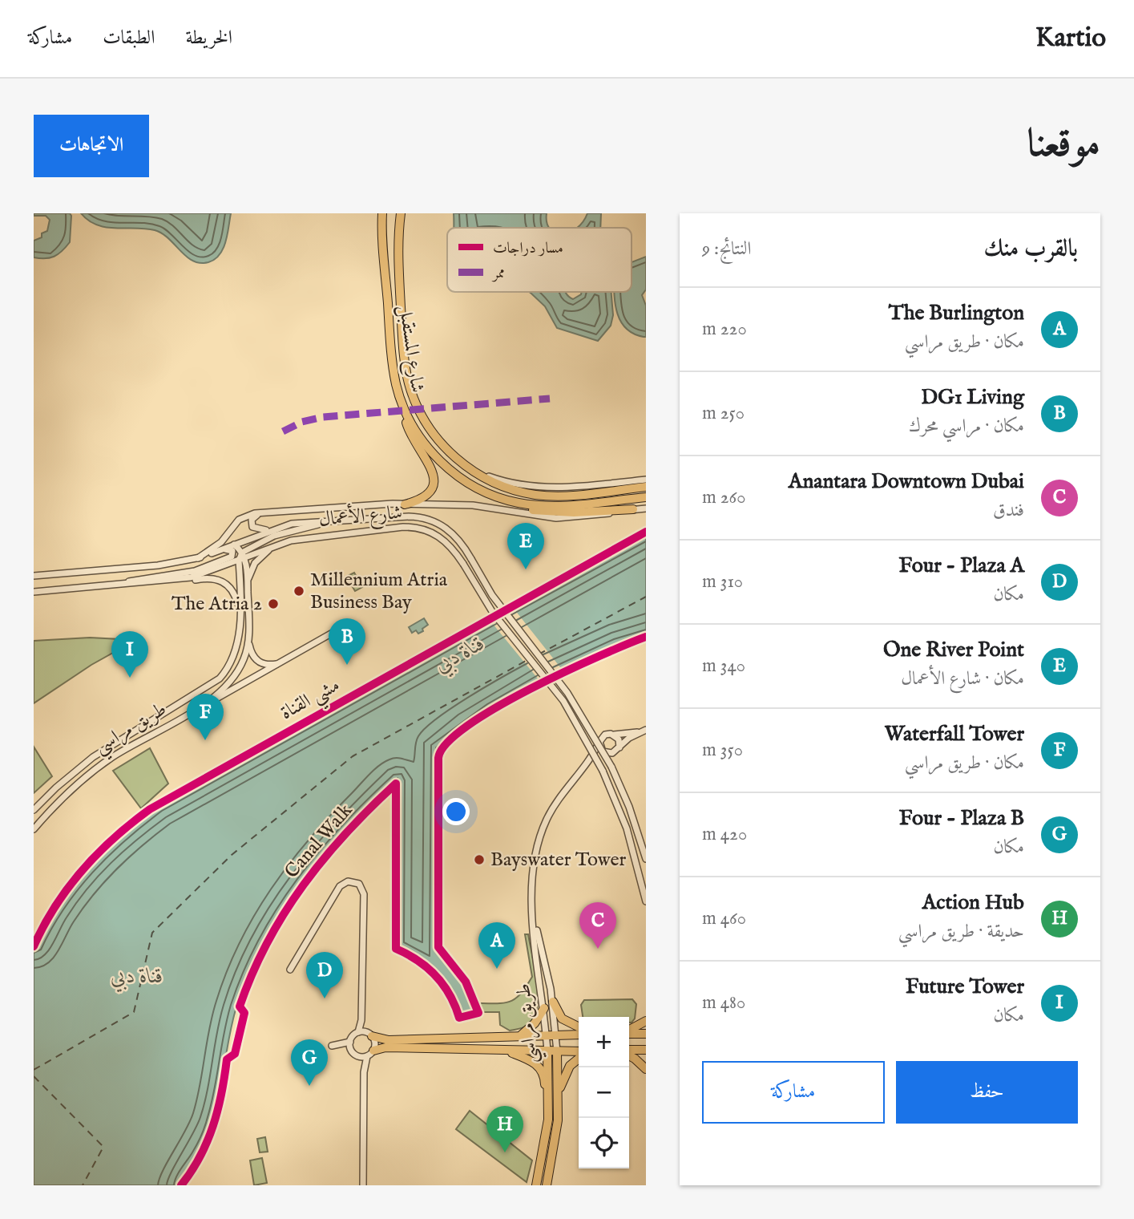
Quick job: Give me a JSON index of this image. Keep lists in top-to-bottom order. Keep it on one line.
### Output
{"streets":{"main road":["شارع المستقبل","طريق مراسي"],"street":["شارع الأعمال"],"cycle path":["مشي القناة","Canal Walk"]},"crossings":[["شارع الأعمال","طريق مراسي"]],"water":["قناة دبي"],"places":["Millennium Atria Business Bay","The Atria 2","Bayswater Tower"],"legend":["مسار دراجات","ممر"],"page":{"header":"Kartio","nav":["الخريطة","الطبقات","مشاركة"],"title":"موقعنا","buttons":["الاتجاهات",["حفظ","مشاركة"]],"heading":["بالقرب منك","النتائج: 9"],"list":[{"mark":"A","name":"The Burlington","note":"مكان · طريق مراسي","value":"220 m"},{"mark":"B","name":"DG1 Living","note":"مكان · مراسي محرك","value":"250 m"},{"mark":"C","name":"Anantara Downtown Dubai","note":"فندق","value":"260 m"},{"mark":"D","name":"Four - Plaza A","note":"مكان","value":"310 m"},{"mark":"E","name":"One River Point","note":"مكان · شارع الأعمال","value":"340 m"},{"mark":"F","name":"Waterfall Tower","note":"مكان · طريق مراسي","value":"350 m"},{"mark":"G","name":"Four - Plaza B","note":"مكان","value":"420 m"},{"mark":"H","name":"Action Hub","note":"حديقة · طريق مراسي","value":"460 m"},{"mark":"I","name":"Future Tower","note":"مكان","value":"480 m"}],"pins":["E","B","I","F","C","A","D","G","H"],"map_buttons":["+","−"]}}
